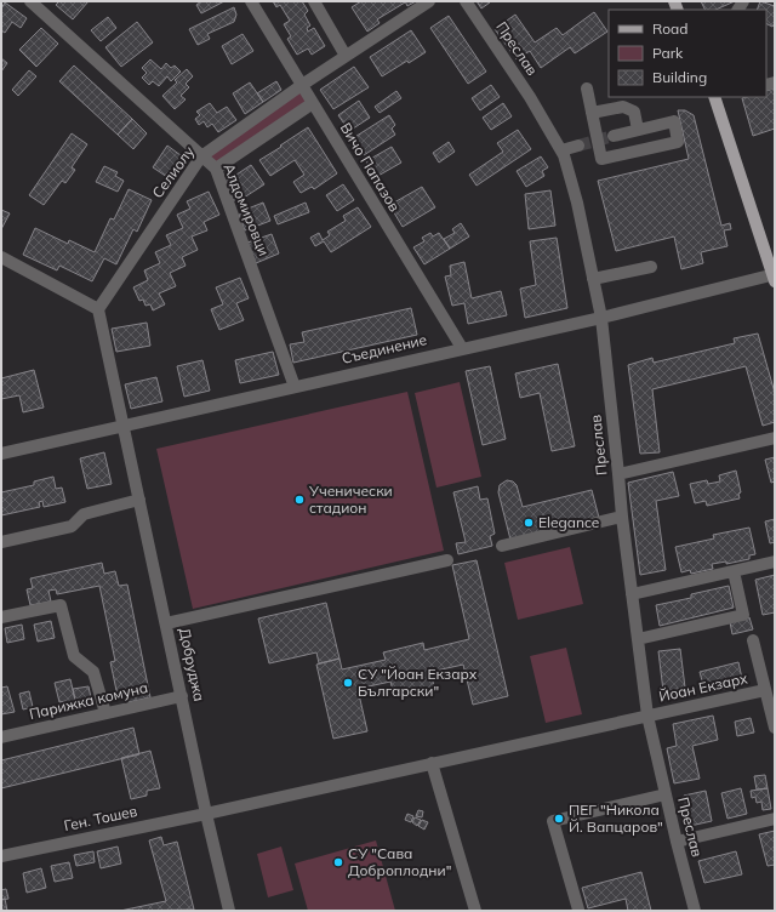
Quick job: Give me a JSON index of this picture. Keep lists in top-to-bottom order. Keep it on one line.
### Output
{"streets":{"street":["Преслав","Вичо Папазов","Селиолу","Алдомировци","Съединение","Добруджа","Йоан Екзарх","Парижка комуна","Ген. Тошев"]},"crossings":[["Преслав","Съединение"],["Преслав","Йоан Екзарх"],["Вичо Папазов","Селиолу"],["Вичо Папазов","Съединение"],["Селиолу","Алдомировци"],["Алдомировци","Съединение"],["Съединение","Добруджа"],["Добруджа","Парижка комуна"],["Добруджа","Ген. Тошев"],["Йоан Екзарх","Ген. Тошев"]],"places":["Ученически стадион","Elegance","СУ \"Йоан Екзарх Български\"","ПЕГ \"Никола Й. Вапцаров\"","СУ \"Сава Доброплодни\""],"legend":["Road","Park","Building"]}
